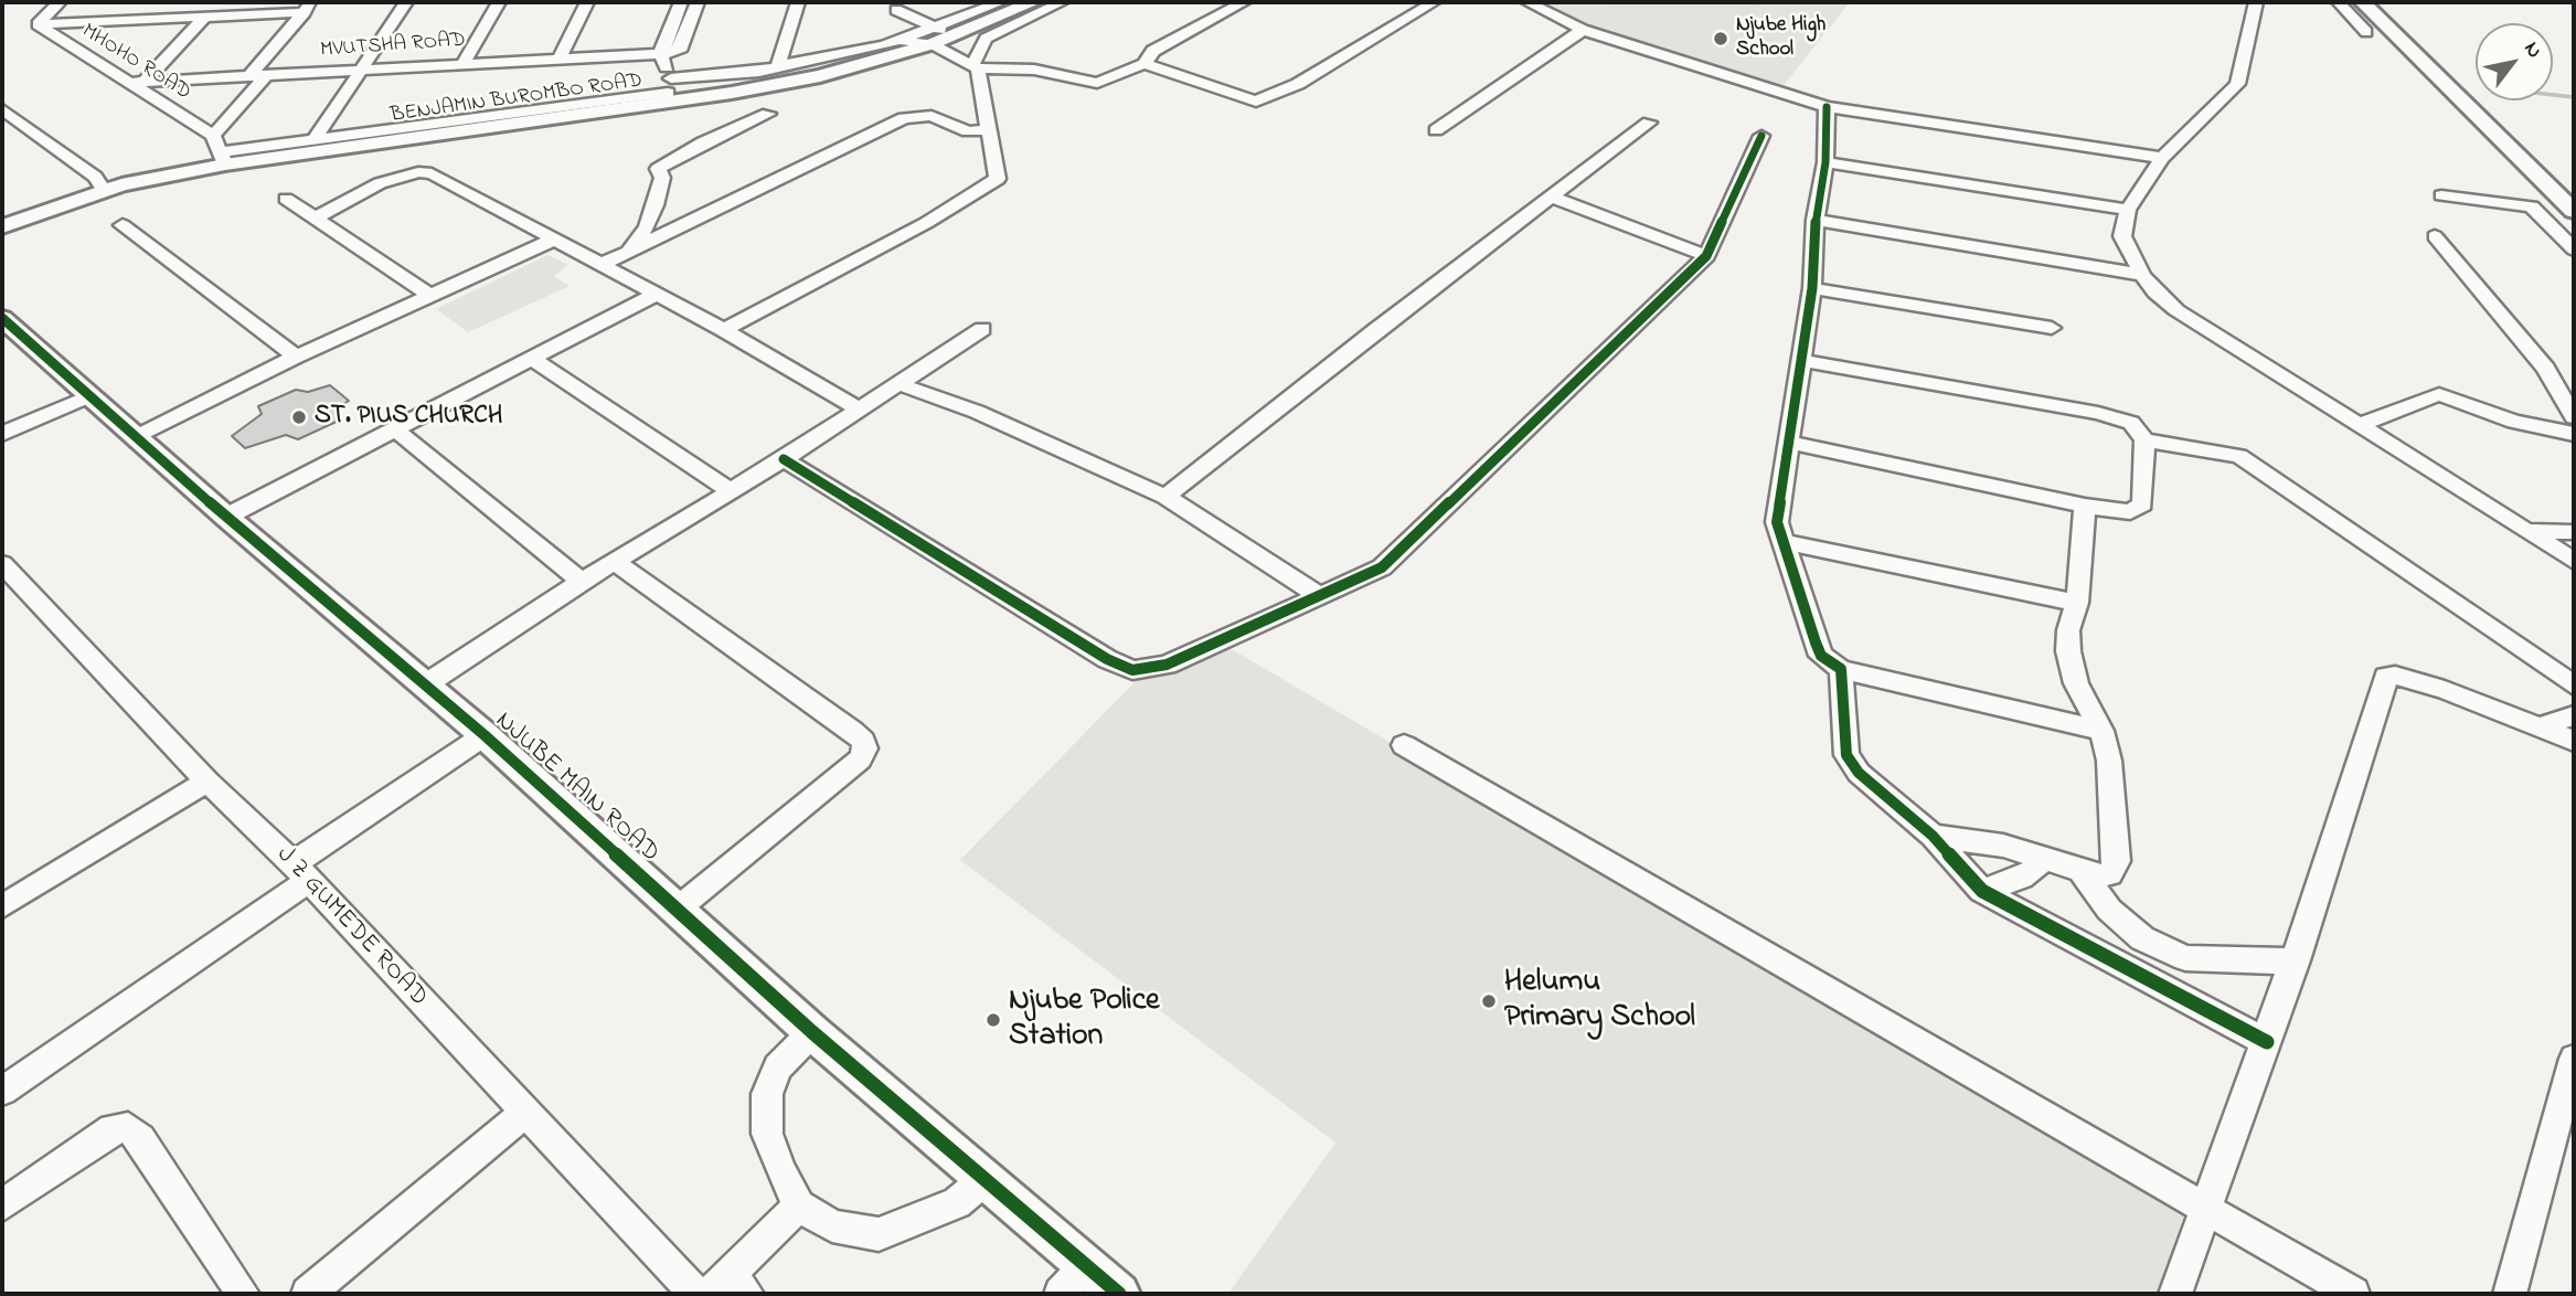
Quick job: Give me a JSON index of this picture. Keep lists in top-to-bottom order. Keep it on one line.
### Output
{"streets":{"street":["MVUTSHA ROAD","MHOHO ROAD","BENJAMIN BUROMBO ROAD","NJUBE MAIN ROAD","J Z GUMEDE ROAD"]},"crossings":[["MVUTSHA ROAD","MHOHO ROAD"],["MHOHO ROAD","BENJAMIN BUROMBO ROAD"]],"places":["Njube High School","ST. PIUS CHURCH","Helumu Primary School","Njube Police Station"],"north":"top right"}
